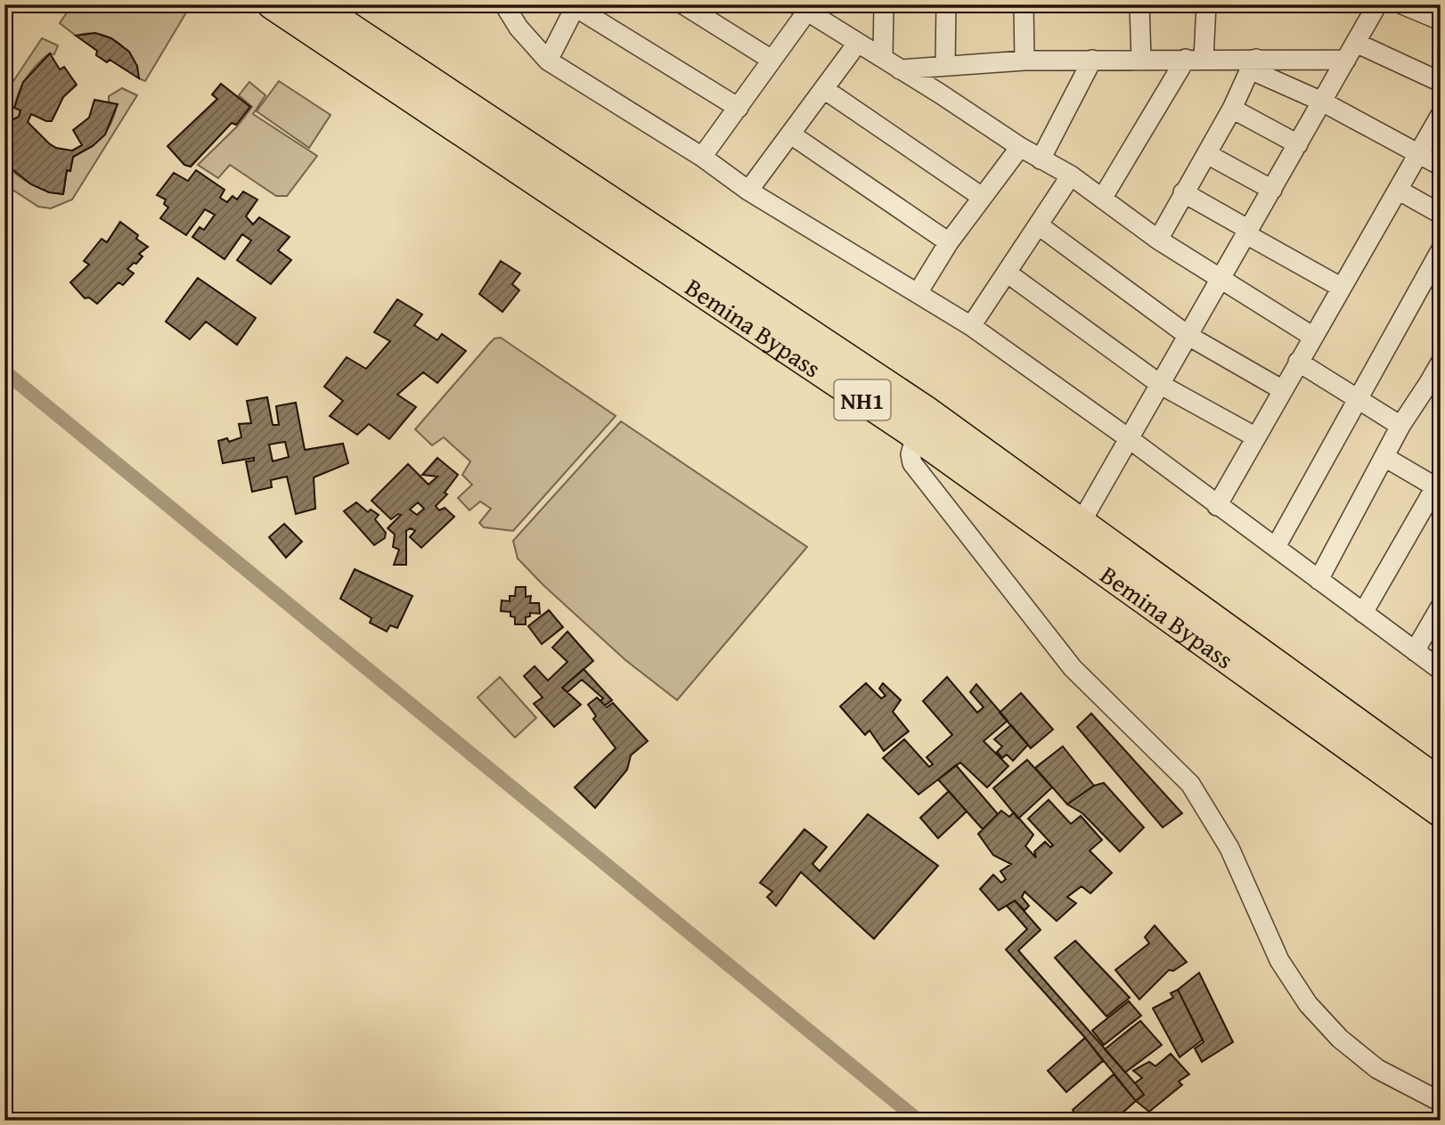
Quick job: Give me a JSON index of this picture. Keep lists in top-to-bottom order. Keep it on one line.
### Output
{"streets":{"highway":["Bemina Bypass","NH1"]}}
